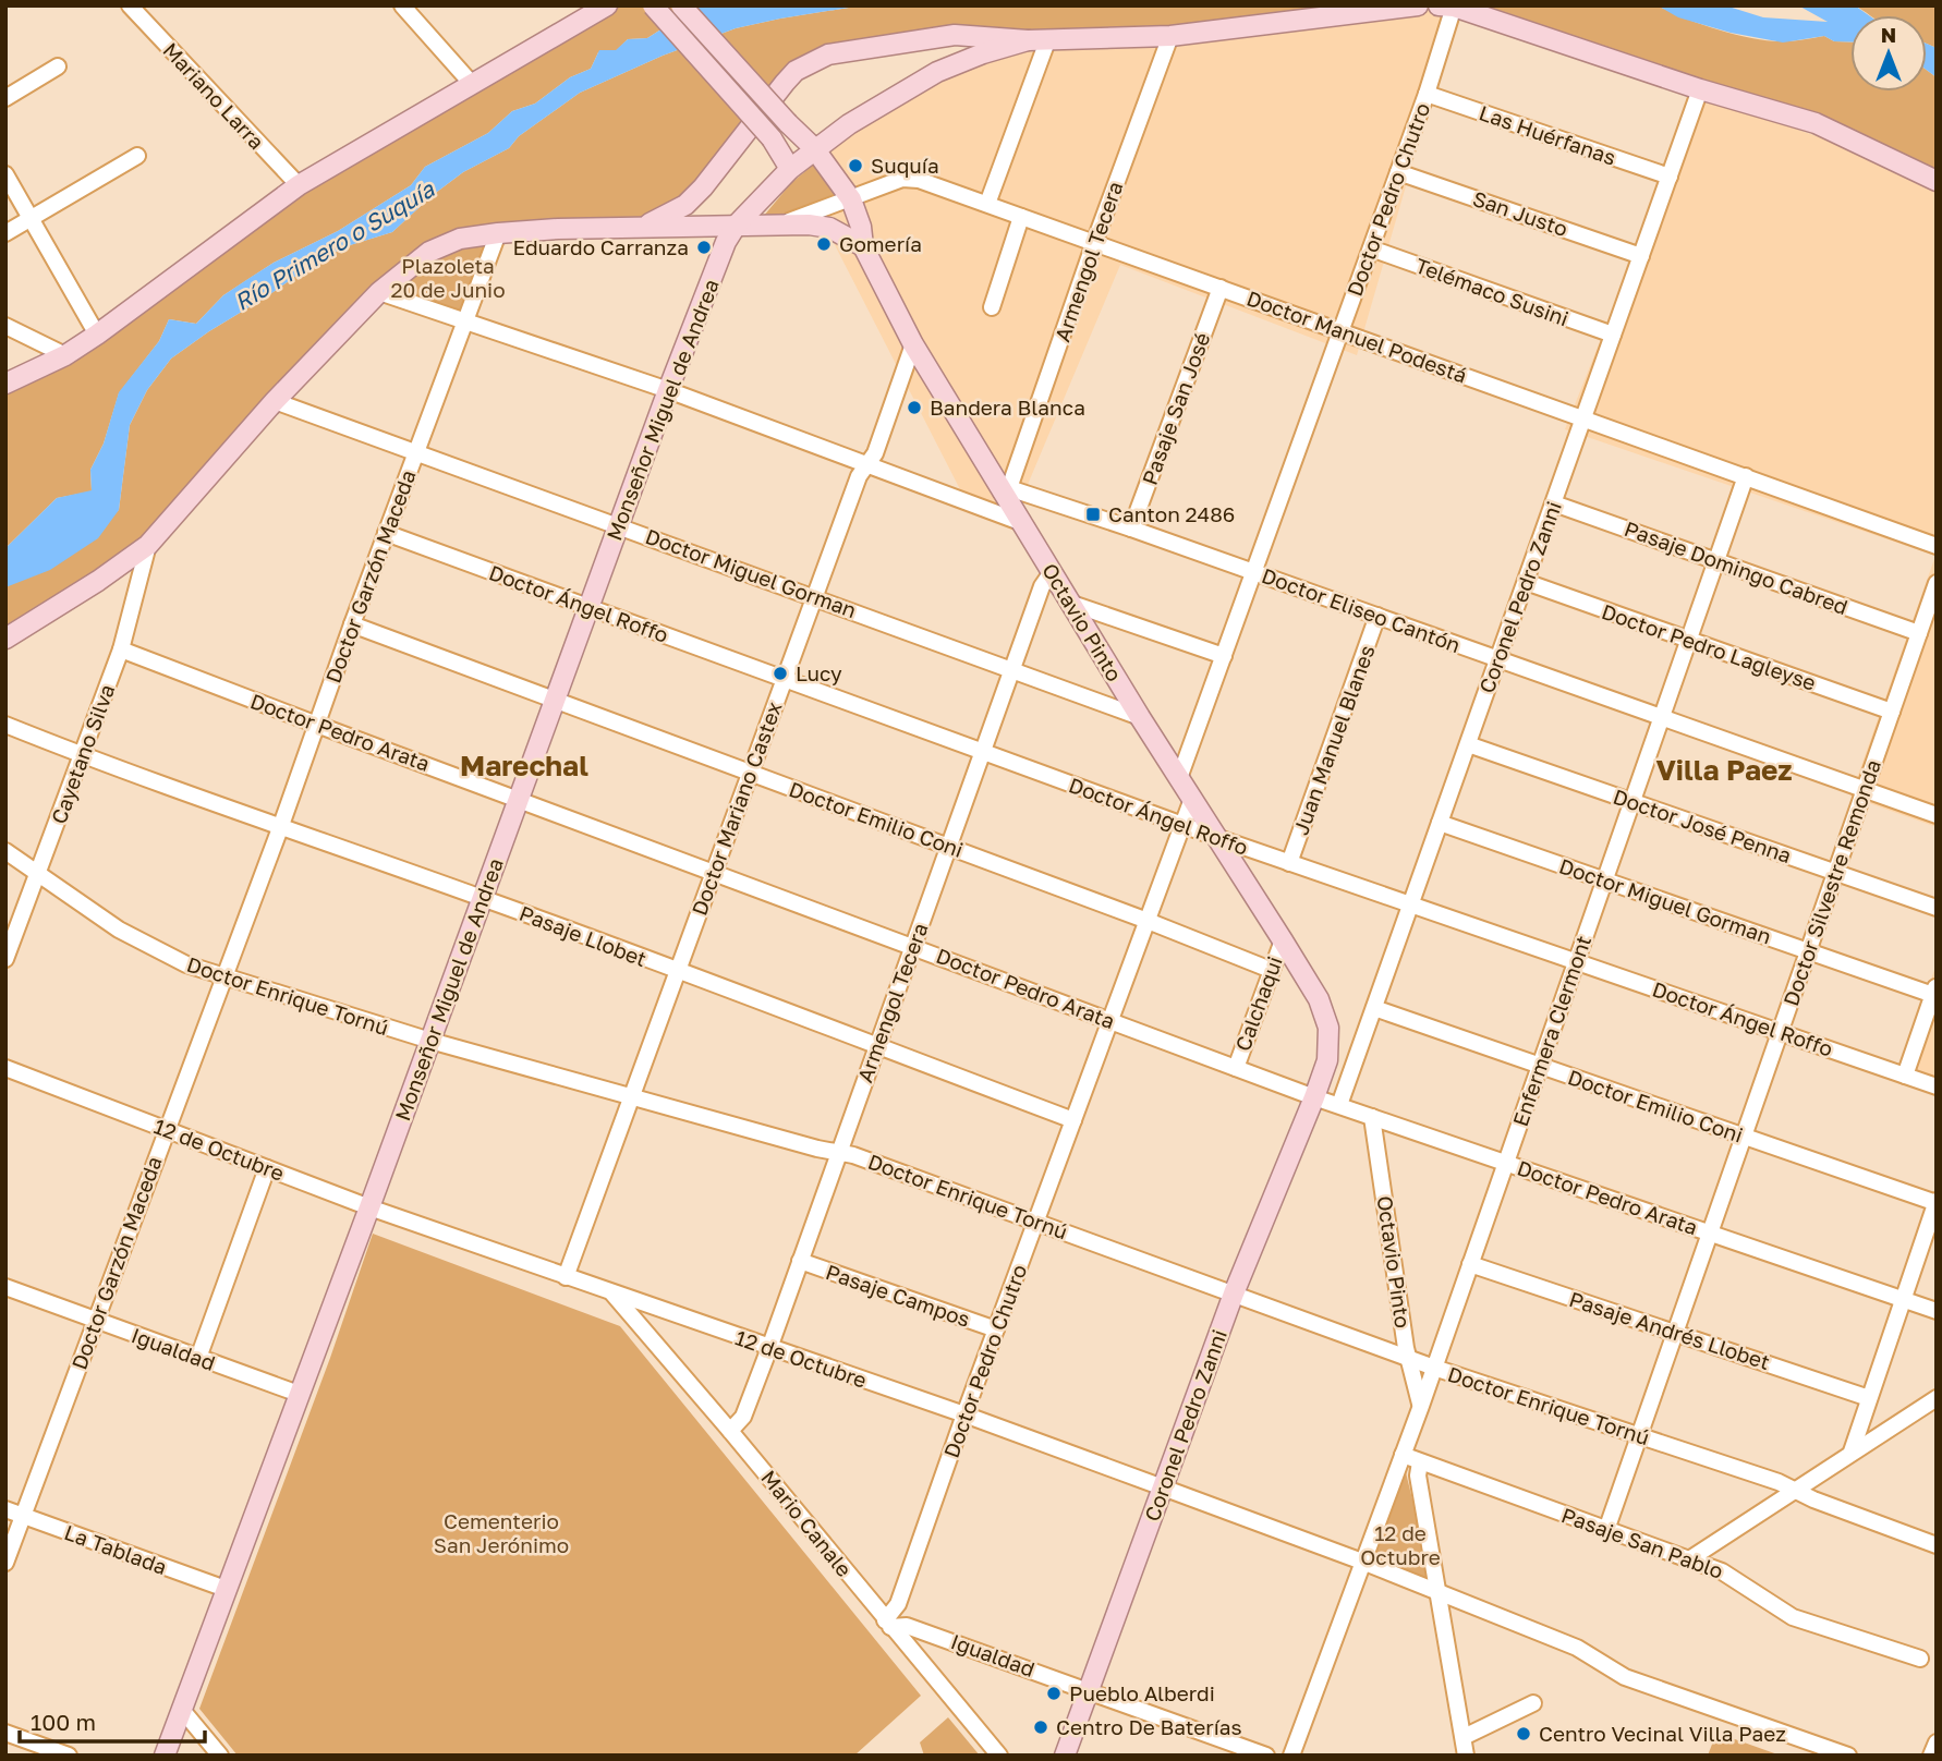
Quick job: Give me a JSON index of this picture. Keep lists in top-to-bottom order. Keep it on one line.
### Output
{"streets":{"main road":["Monseñor Miguel de Andrea","Coronel Pedro Zanni","Octavio Pinto"],"street":["Mariano Larra","Las Huérfanas","Doctor Pedro Chutro","San Justo","Armengol Tecera","Telémaco Susini","Doctor Manuel Podestá","Pasaje San José","Pasaje Domingo Cabred","Doctor Miguel Gorman","Doctor Garzón Maceda","Doctor Ángel Roffo","Doctor Eliseo Cantón","Doctor Pedro Lagleyse","Doctor Pedro Arata","Juan Manuel Blanes","Cayetano Silva","Doctor Mariano Castex","Doctor Emilio Coni","Doctor José Penna","Doctor Silvestre Remonda","Pasaje Llobet","Doctor Enrique Tornú","Calchaqui","Enfermera Clermont","12 de Octubre","Pasaje Campos","Pasaje Andrés Llobet","Igualdad","Mario Canale","Pasaje San Pablo","La Tablada"]},"crossings":[["Las Huérfanas","Doctor Pedro Chutro"],["Las Huérfanas","Coronel Pedro Zanni"],["Doctor Pedro Chutro","San Justo"],["Doctor Pedro Chutro","Telémaco Susini"],["Doctor Pedro Chutro","Doctor Manuel Podestá"],["Doctor Pedro Chutro","Doctor Ángel Roffo"],["Doctor Pedro Chutro","Doctor Eliseo Cantón"],["Doctor Pedro Chutro","Octavio Pinto"],["Doctor Pedro Chutro","Doctor Pedro Arata"],["Doctor Pedro Chutro","Doctor Emilio Coni"],["Doctor Pedro Chutro","Pasaje Llobet"],["Doctor Pedro Chutro","Doctor Enrique Tornú"],["Doctor Pedro Chutro","12 de Octubre"],["Doctor Pedro Chutro","Pasaje Campos"],["Doctor Pedro Chutro","Igualdad"],["Doctor Pedro Chutro","Mario Canale"],["San Justo","Coronel Pedro Zanni"],["Armengol Tecera","Doctor Manuel Podestá"],["Armengol Tecera","Doctor Miguel Gorman"],["Armengol Tecera","Doctor Ángel Roffo"],["Armengol Tecera","Doctor Eliseo Cantón"],["Armengol Tecera","Octavio Pinto"],["Armengol Tecera","Doctor Pedro Arata"],["Armengol Tecera","Doctor Emilio Coni"],["Armengol Tecera","Pasaje Llobet"],["Armengol Tecera","Doctor Enrique Tornú"],["Armengol Tecera","12 de Octubre"],["Armengol Tecera","Pasaje Campos"],["Armengol Tecera","Mario Canale"],["Telémaco Susini","Coronel Pedro Zanni"],["Doctor Manuel Podestá","Pasaje San José"],["Doctor Manuel Podestá","Coronel Pedro Zanni"],["Doctor Manuel Podestá","Octavio Pinto"],["Doctor Manuel Podestá","Enfermera Clermont"],["Pasaje San José","Doctor Eliseo Cantón"],["Monseñor Miguel de Andrea","Doctor Miguel Gorman"],["Monseñor Miguel de Andrea","Doctor Ángel Roffo"],["Monseñor Miguel de Andrea","Octavio Pinto"],["Monseñor Miguel de Andrea","Doctor Pedro Arata"],["Monseñor Miguel de Andrea","Doctor Emilio Coni"],["Monseñor Miguel de Andrea","Pasaje Llobet"],["Monseñor Miguel de Andrea","Doctor Enrique Tornú"],["Monseñor Miguel de Andrea","12 de Octubre"],["Monseñor Miguel de Andrea","Igualdad"],["Monseñor Miguel de Andrea","La Tablada"],["Pasaje Domingo Cabred","Coronel Pedro Zanni"],["Pasaje Domingo Cabred","Doctor Silvestre Remonda"],["Pasaje Domingo Cabred","Enfermera Clermont"],["Doctor Miguel Gorman","Doctor Garzón Maceda"],["Doctor Miguel Gorman","Coronel Pedro Zanni"],["Doctor Miguel Gorman","Octavio Pinto"],["Doctor Miguel Gorman","Doctor Mariano Castex"],["Doctor Miguel Gorman","Doctor Silvestre Remonda"],["Doctor Miguel Gorman","Enfermera Clermont"],["Doctor Garzón Maceda","Doctor Ángel Roffo"],["Doctor Garzón Maceda","Doctor Pedro Arata"],["Doctor Garzón Maceda","Doctor Emilio Coni"],["Doctor Garzón Maceda","Pasaje Llobet"],["Doctor Garzón Maceda","Doctor Enrique Tornú"],["Doctor Garzón Maceda","12 de Octubre"],["Doctor Garzón Maceda","Igualdad"],["Doctor Garzón Maceda","La Tablada"],["Coronel Pedro Zanni","Doctor Ángel Roffo"],["Coronel Pedro Zanni","Doctor Eliseo Cantón"],["Coronel Pedro Zanni","Octavio Pinto"],["Coronel Pedro Zanni","Doctor Pedro Lagleyse"],["Coronel Pedro Zanni","Doctor Pedro Arata"],["Coronel Pedro Zanni","Doctor Emilio Coni"],["Coronel Pedro Zanni","Doctor José Penna"],["Coronel Pedro Zanni","Doctor Enrique Tornú"],["Coronel Pedro Zanni","12 de Octubre"],["Coronel Pedro Zanni","Igualdad"],["Doctor Ángel Roffo","Octavio Pinto"],["Doctor Ángel Roffo","Juan Manuel Blanes"],["Doctor Ángel Roffo","Doctor Mariano Castex"],["Doctor Ángel Roffo","Doctor Silvestre Remonda"],["Doctor Ángel Roffo","Enfermera Clermont"],["Doctor Eliseo Cantón","Octavio Pinto"],["Doctor Eliseo Cantón","Juan Manuel Blanes"],["Doctor Eliseo Cantón","Doctor Silvestre Remonda"],["Doctor Eliseo Cantón","Enfermera Clermont"],["Octavio Pinto","Doctor Pedro Arata"],["Octavio Pinto","Doctor Mariano Castex"],["Octavio Pinto","Doctor Enrique Tornú"],["Octavio Pinto","Calchaqui"],["Octavio Pinto","Enfermera Clermont"],["Doctor Pedro Lagleyse","Doctor Silvestre Remonda"],["Doctor Pedro Lagleyse","Enfermera Clermont"],["Doctor Pedro Arata","Cayetano Silva"],["Doctor Pedro Arata","Doctor Mariano Castex"],["Doctor Pedro Arata","Doctor Silvestre Remonda"],["Doctor Pedro Arata","Calchaqui"],["Doctor Pedro Arata","Enfermera Clermont"],["Cayetano Silva","Pasaje Llobet"],["Cayetano Silva","Doctor Enrique Tornú"],["Doctor Mariano Castex","Doctor Emilio Coni"],["Doctor Mariano Castex","Pasaje Llobet"],["Doctor Mariano Castex","Doctor Enrique Tornú"],["Doctor Mariano Castex","12 de Octubre"],["Doctor Emilio Coni","Doctor Silvestre Remonda"],["Doctor Emilio Coni","Calchaqui"],["Doctor Emilio Coni","Enfermera Clermont"],["Doctor José Penna","Doctor Silvestre Remonda"],["Doctor José Penna","Enfermera Clermont"],["Doctor Silvestre Remonda","Doctor Enrique Tornú"],["Doctor Silvestre Remonda","Pasaje Andrés Llobet"],["Doctor Silvestre Remonda","Pasaje San Pablo"],["Doctor Enrique Tornú","Enfermera Clermont"],["Enfermera Clermont","12 de Octubre"],["Enfermera Clermont","Pasaje Andrés Llobet"],["Enfermera Clermont","Pasaje San Pablo"],["12 de Octubre","Mario Canale"],["Igualdad","Mario Canale"]],"districts":["Marechal","Villa Paez"],"water":["Río Primero o Suquía"],"parks":["Plazoleta 20 de Junio","Cementerio San Jerónimo","12 de Octubre"],"places":{"other":["Suquía","Gomería","Eduardo Carranza","Bandera Blanca","Lucy","Pueblo Alberdi","Centro De Baterías","Centro Vecinal Villa Paez"],"transit":["Canton 2486"]},"scale_bar":"100 m","north":"top"}
